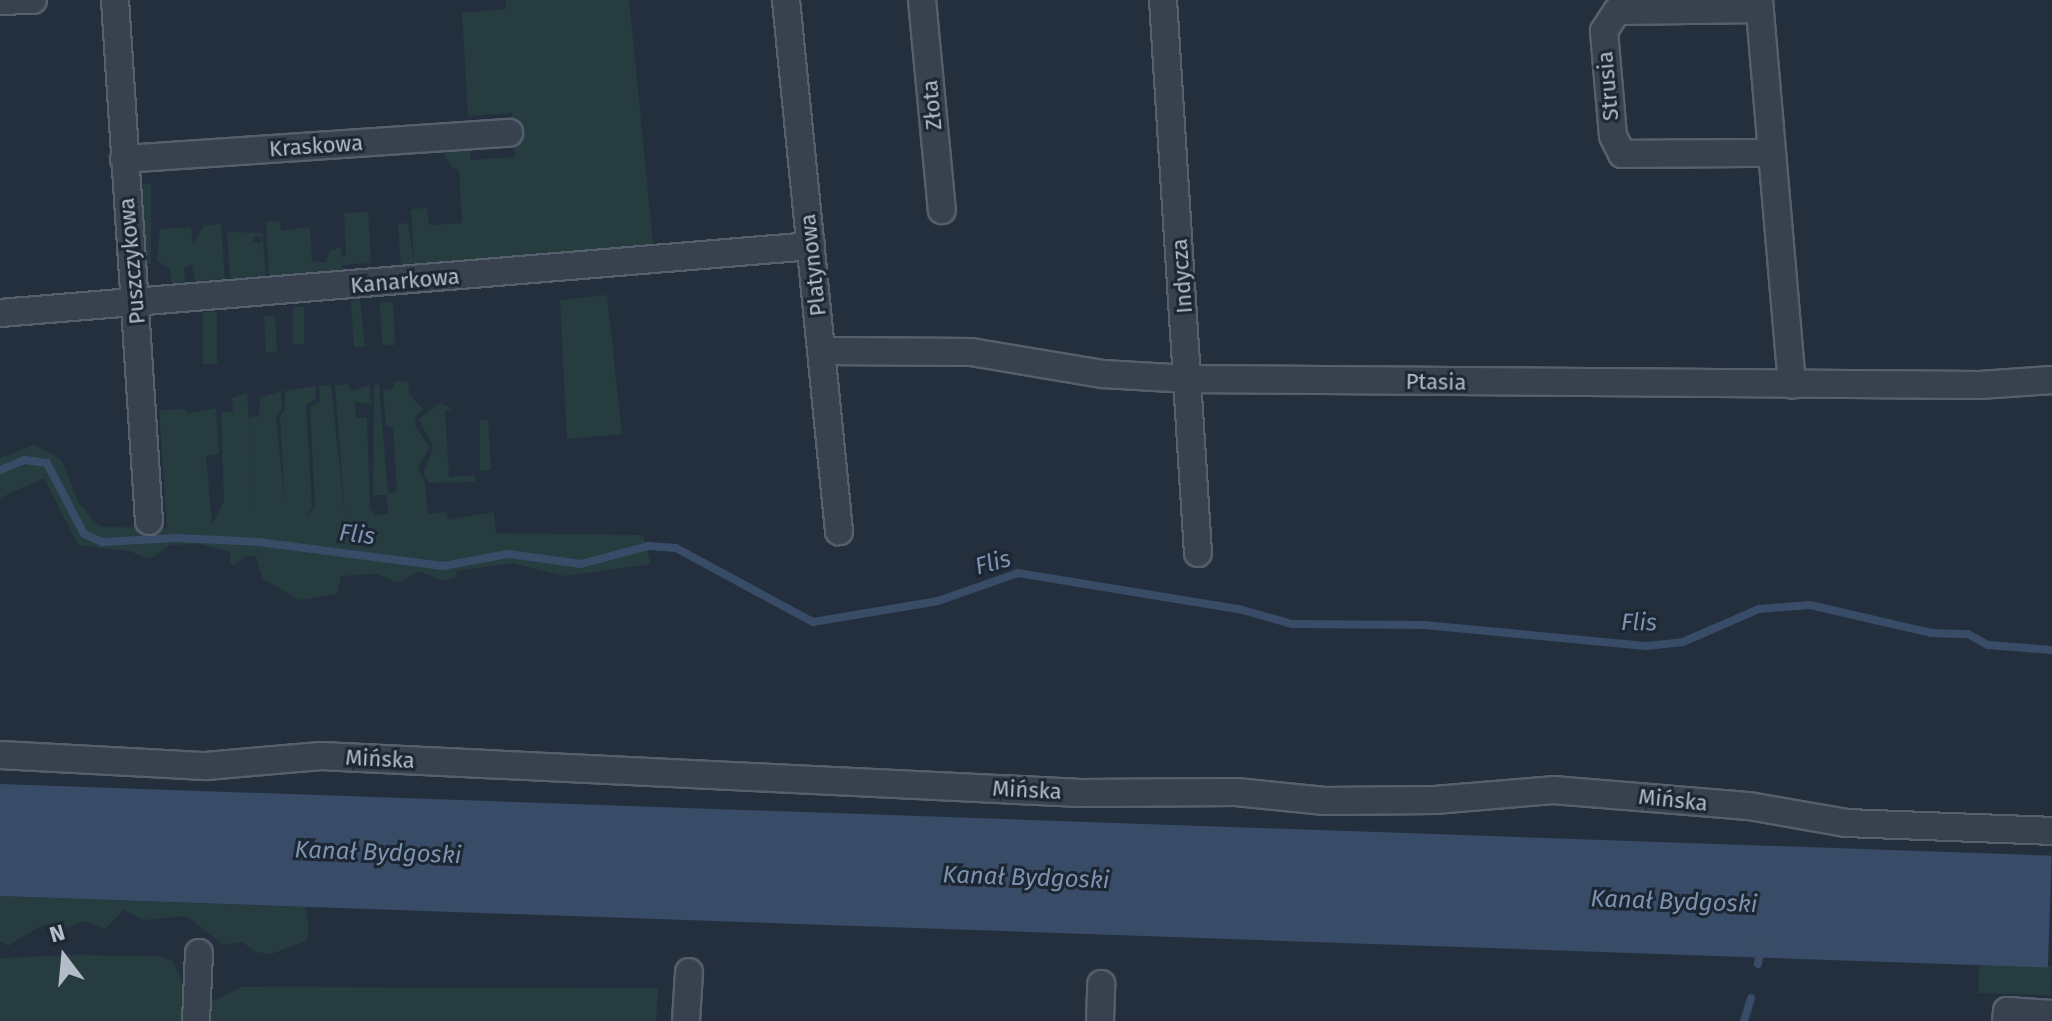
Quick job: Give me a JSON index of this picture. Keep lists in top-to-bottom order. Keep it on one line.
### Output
{"streets":{"street":["Strusia","Złota","Kraskowa","Puszczykowa","Platynowa","Indycza","Kanarkowa","Ptasia","Mińska"]},"crossings":[["Strusia","Ptasia"],["Kraskowa","Puszczykowa"],["Puszczykowa","Kanarkowa"],["Platynowa","Kanarkowa"],["Platynowa","Ptasia"],["Indycza","Ptasia"]],"water":["Flis","Kanał Bydgoski"],"north":"top"}
